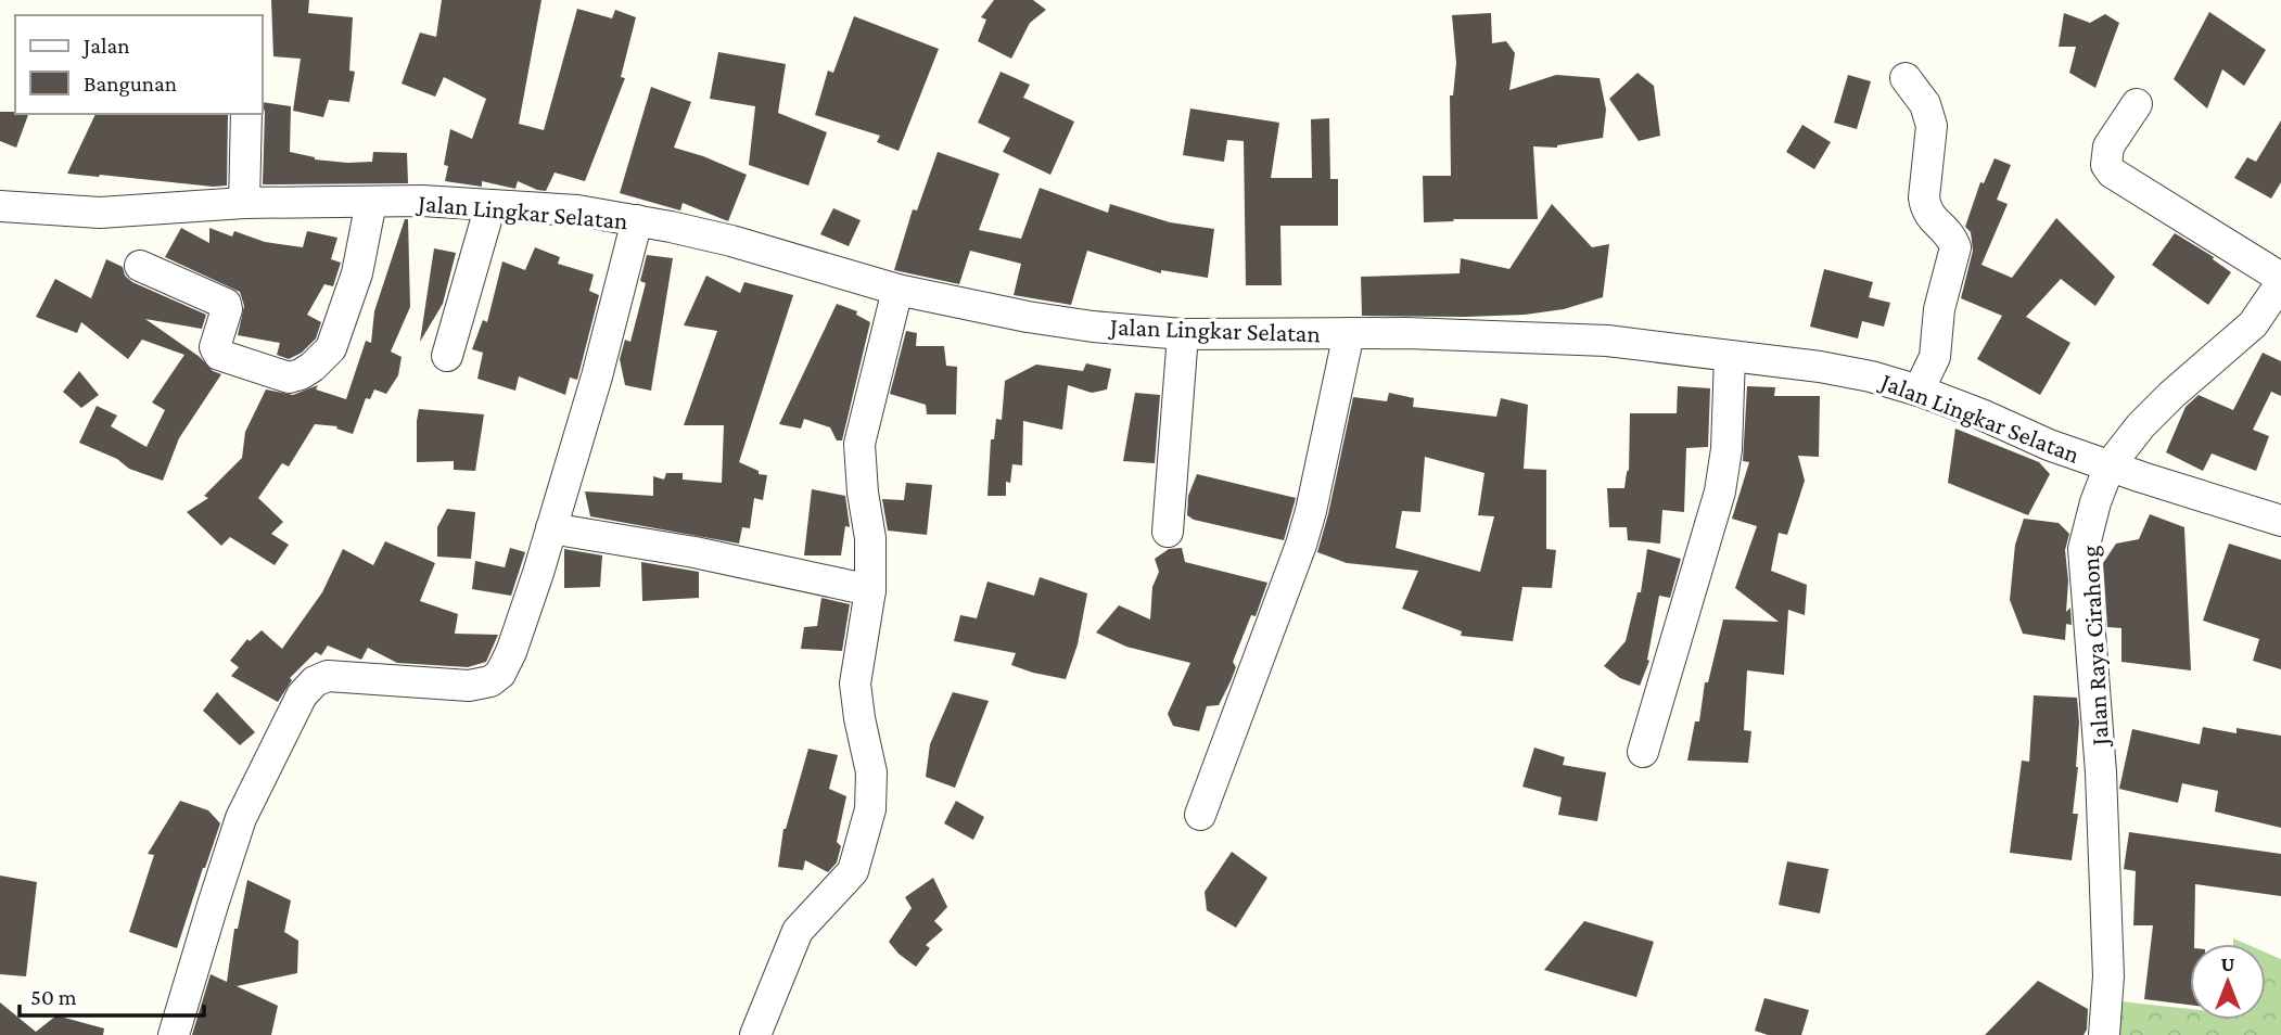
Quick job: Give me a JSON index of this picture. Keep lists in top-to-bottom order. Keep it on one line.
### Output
{"streets":{"street":["Jalan Lingkar Selatan","Jalan Raya Cirahong"]},"crossings":[["Jalan Lingkar Selatan","Jalan Raya Cirahong"]],"legend":["Jalan","Bangunan"],"scale_bar":"50 m","north":"top"}
